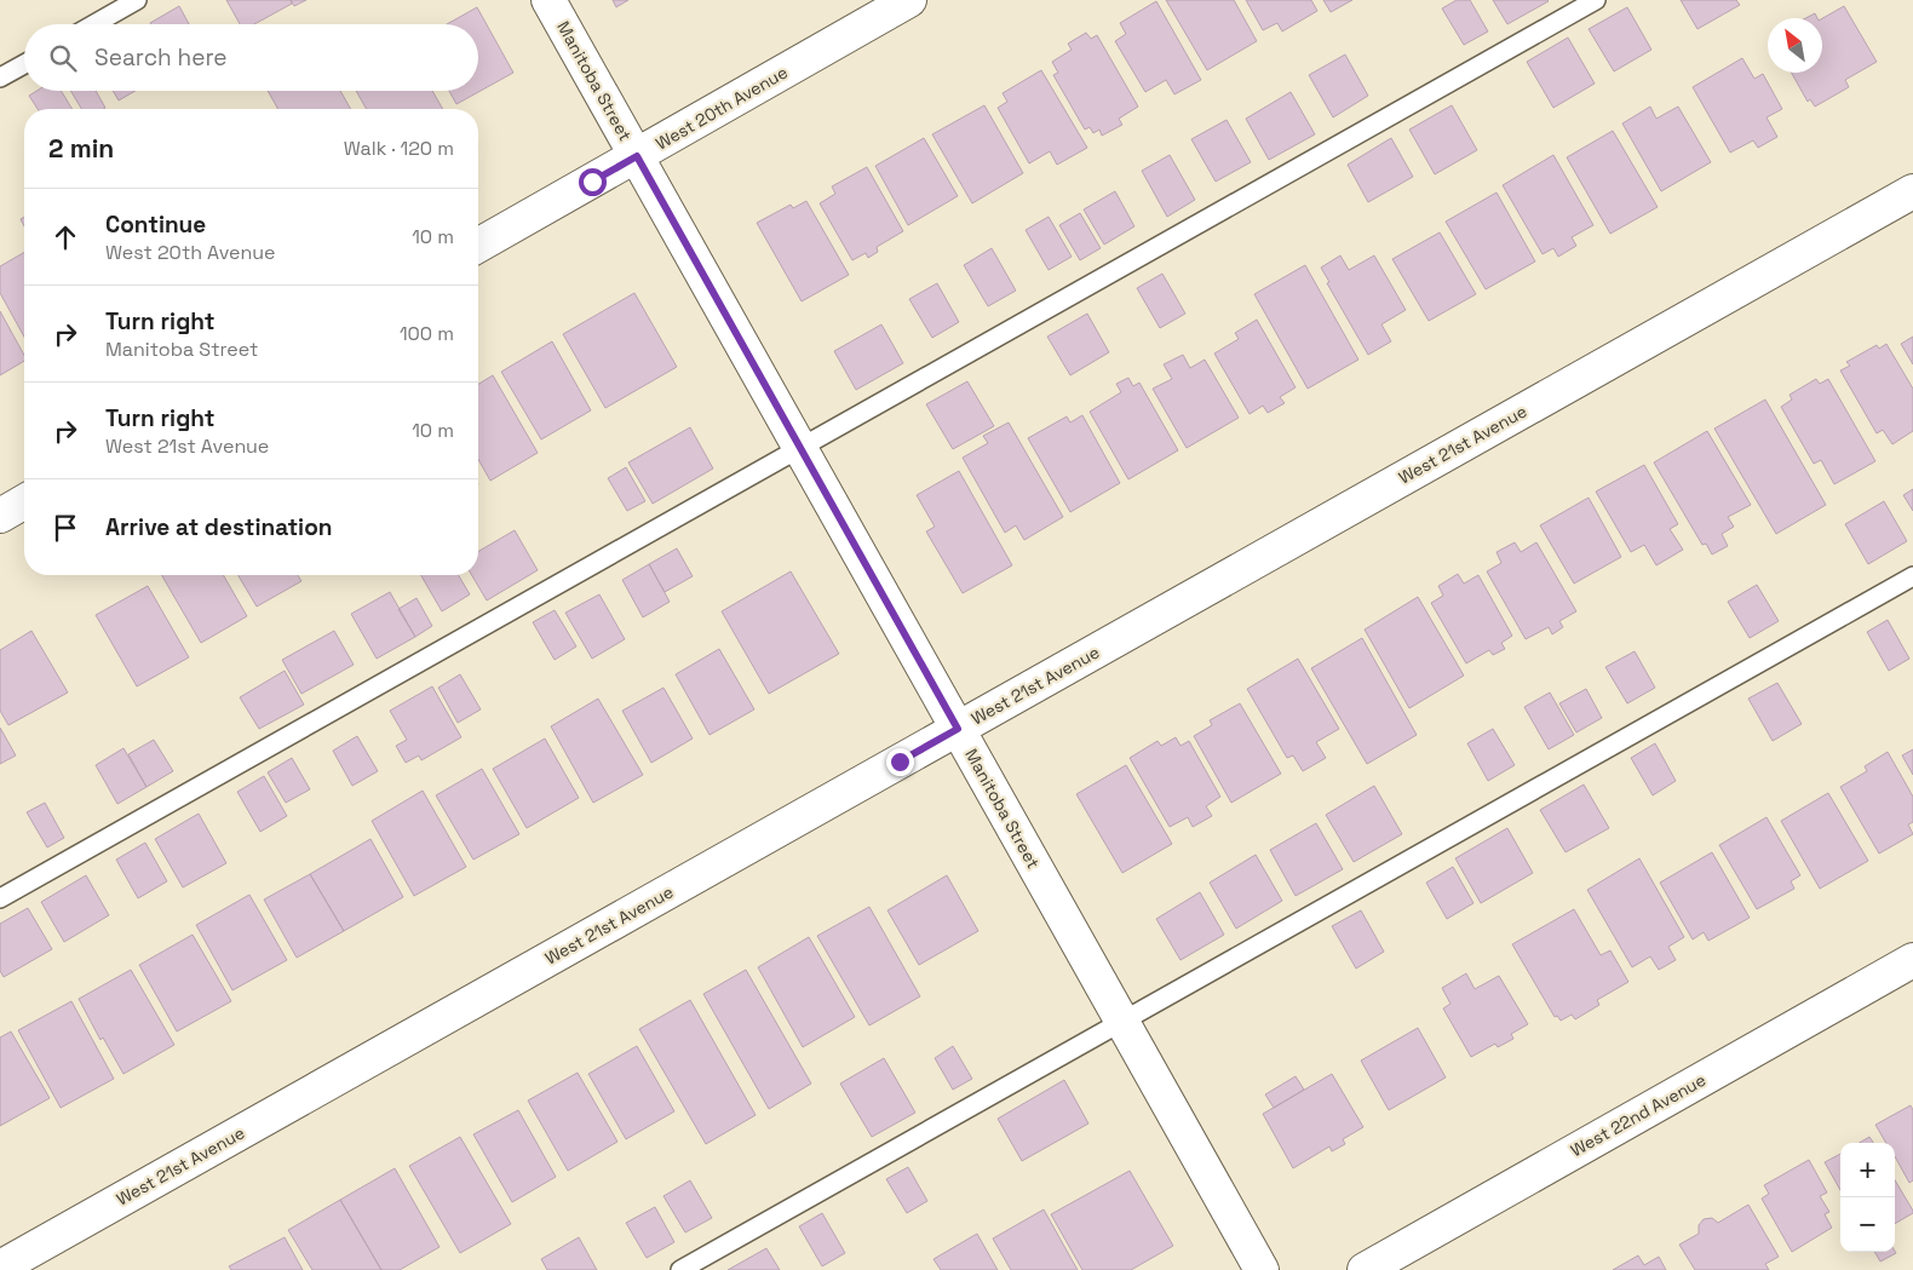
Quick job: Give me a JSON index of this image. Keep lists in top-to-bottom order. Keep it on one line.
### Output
{"streets":{"street":["Manitoba Street","West 20th Avenue","West 21st Avenue","West 22nd Avenue"]},"crossings":[["Manitoba Street","West 20th Avenue"],["Manitoba Street","West 21st Avenue"]],"north":"top left","page":{"search":"Search here","heading":["2 min","Walk · 120 m"],"list":[["Continue","West 20th Avenue","10 m"],["Turn right","Manitoba Street","100 m"],["Turn right","West 21st Avenue","10 m"],"Arrive at destination"],"map_buttons":["+","−"]}}
